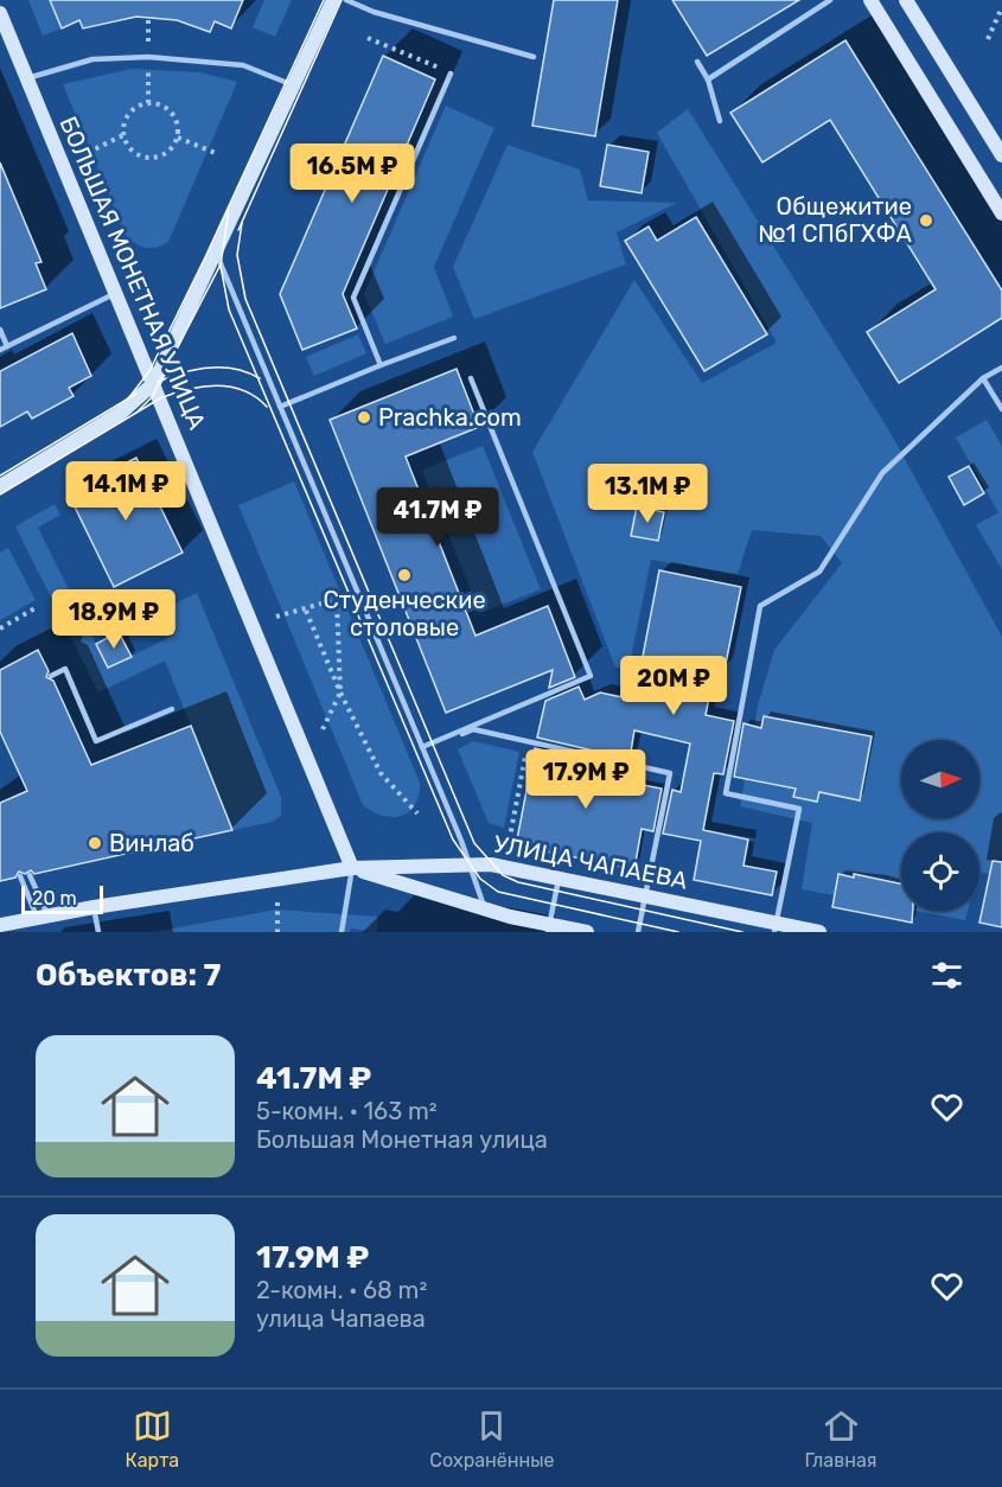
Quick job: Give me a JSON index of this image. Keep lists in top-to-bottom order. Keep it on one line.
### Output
{"streets":{"street":["БОЛЬШАЯ МОНЕТНАЯ УЛИЦА","УЛИЦА ЧАПАЕВА"]},"crossings":[["БОЛЬШАЯ МОНЕТНАЯ УЛИЦА","УЛИЦА ЧАПАЕВА"]],"places":["Общежитие №1 СПбГХФА","Prachka.com","Студенческие столовые","Винлаб"],"scale_bar":"20 m","north":"right","page":{"price":["16.5M ₽","14.1M ₽","13.1M ₽","41.7M ₽","18.9M ₽","20M ₽","17.9M ₽"],"scale":"20 m","heading":"Объектов: 7","list":[{"name":"41.7M ₽","note":"5-комн. · 163 m² · Большая Монетная улица"},{"name":"17.9M ₽","note":"2-комн. · 68 m² · улица Чапаева"}],"tabs":["Карта","Сохранённые","Главная"]}}
